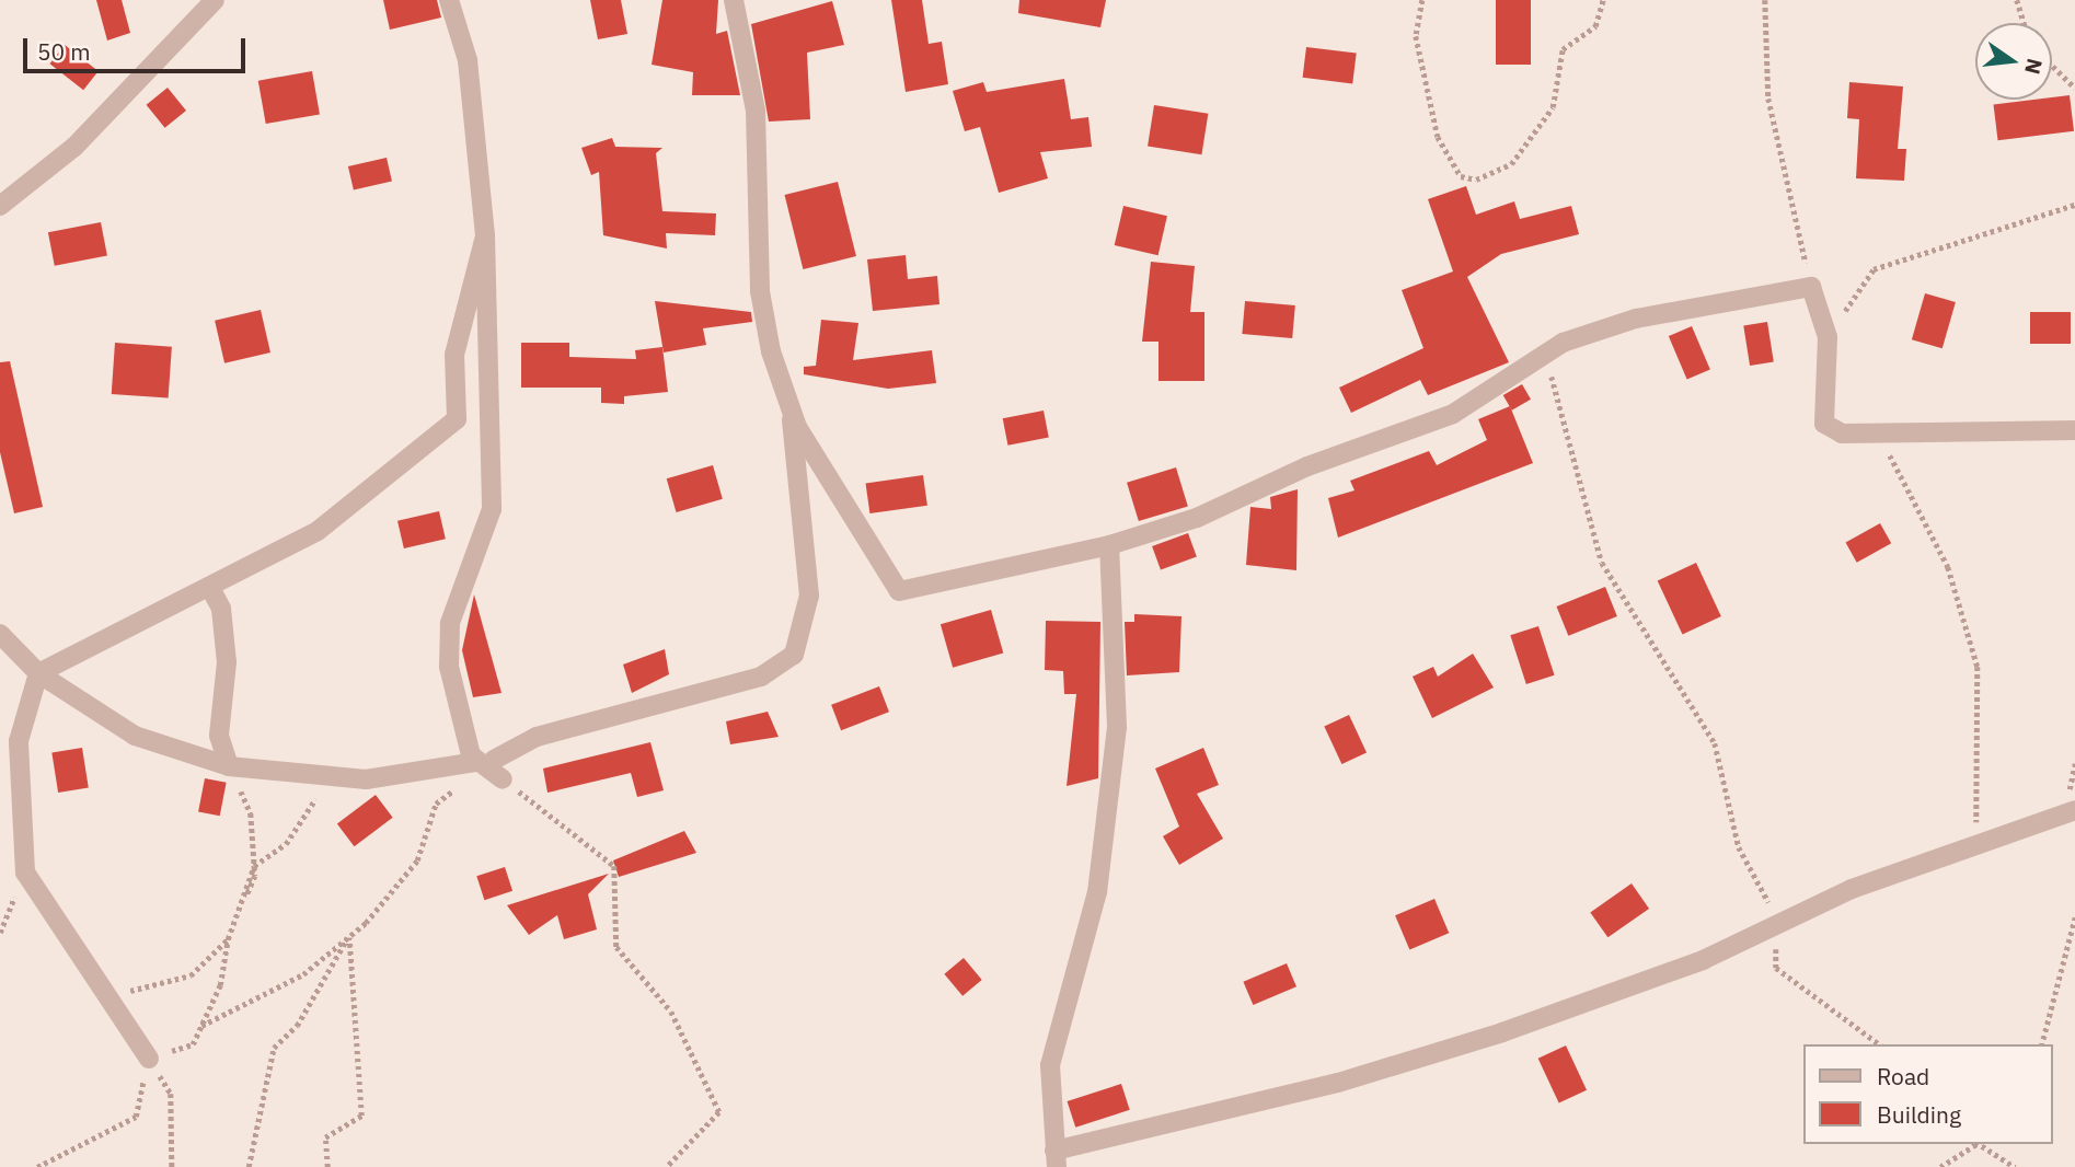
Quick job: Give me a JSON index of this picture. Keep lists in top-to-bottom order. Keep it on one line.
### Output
{"legend":["Road","Building"],"scale_bar":"50 m","north":"right"}
